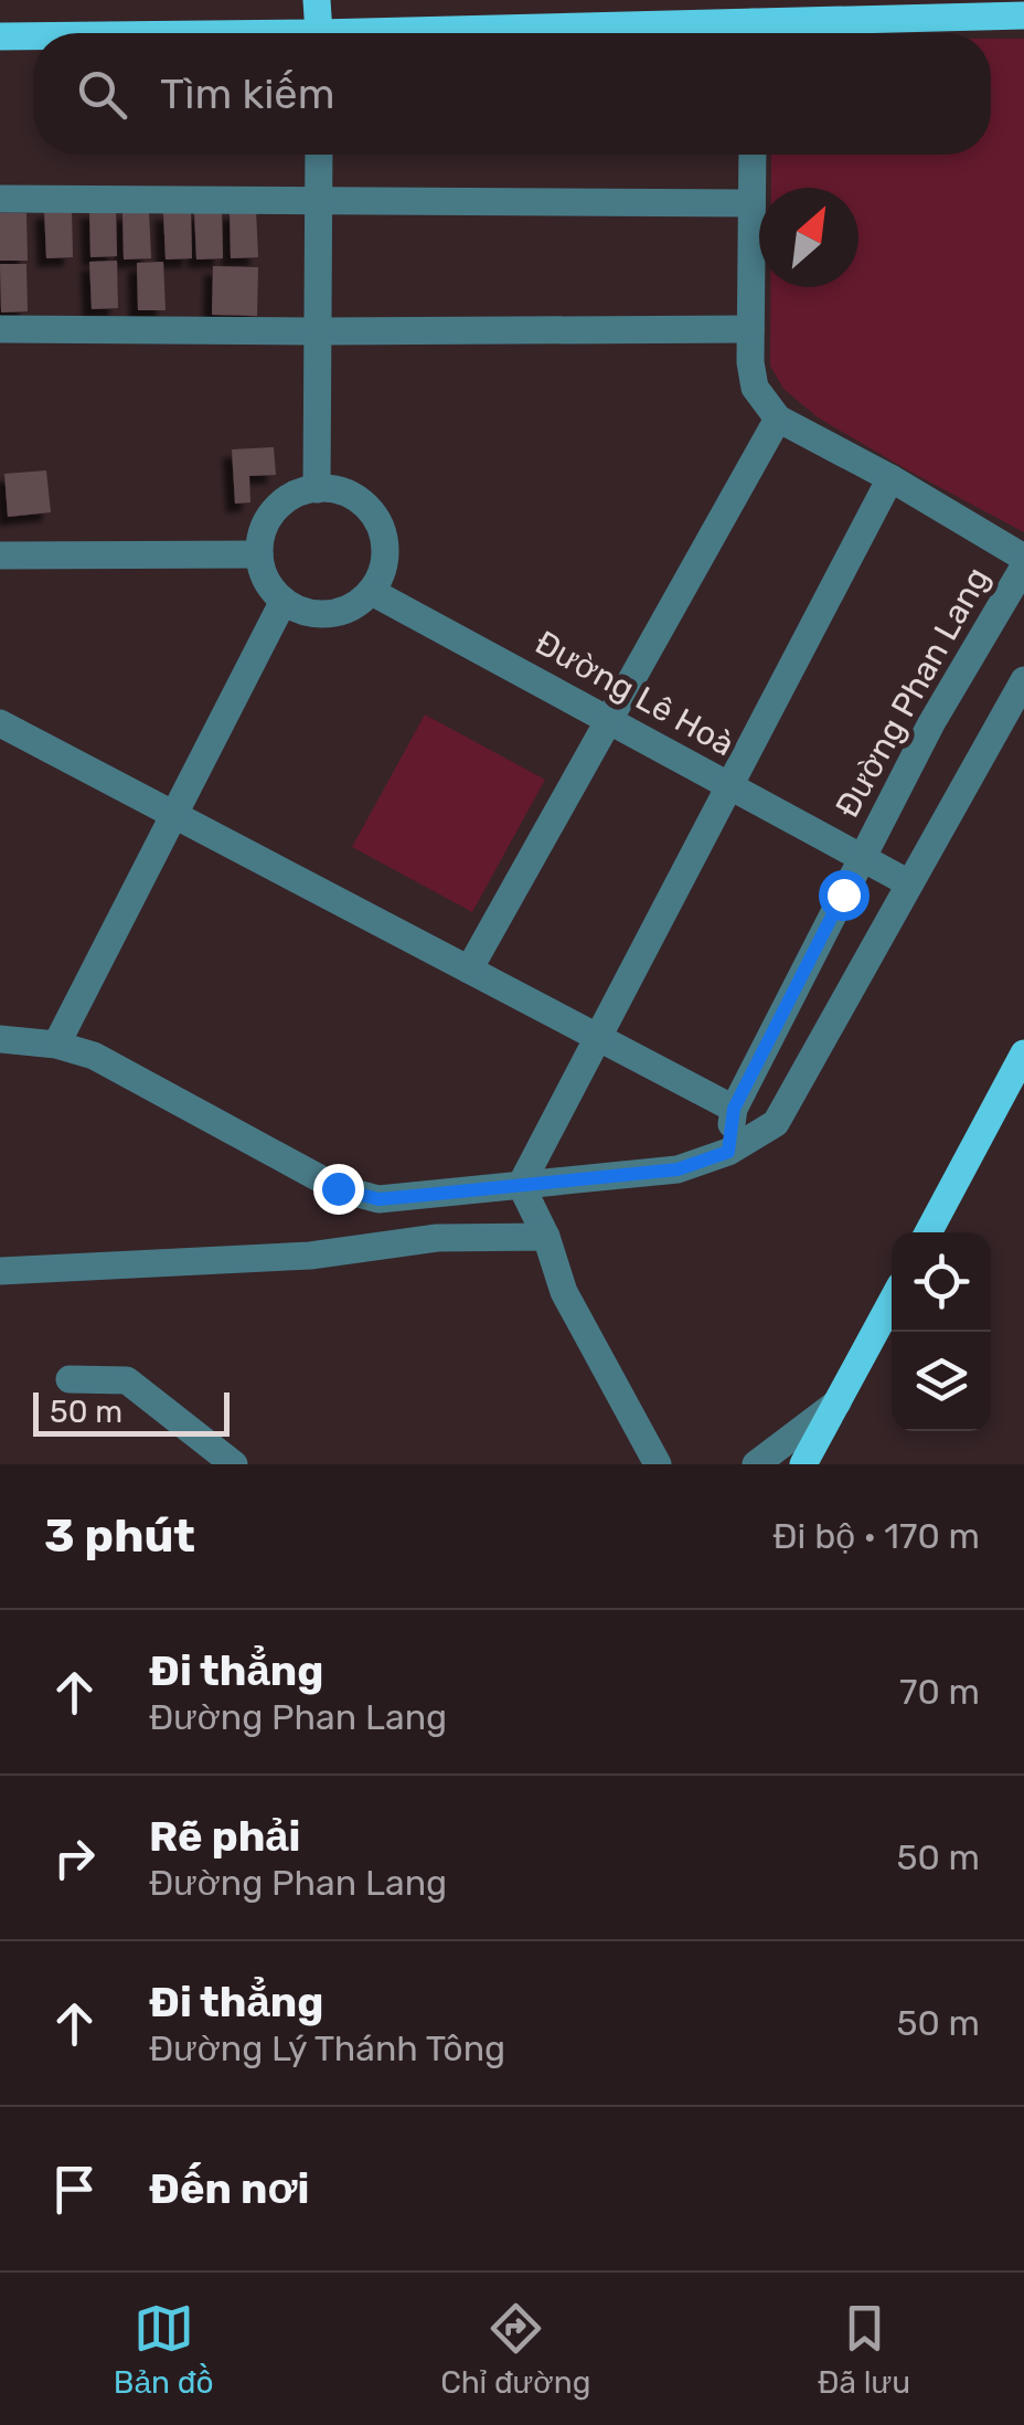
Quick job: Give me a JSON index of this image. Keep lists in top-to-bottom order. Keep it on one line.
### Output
{"streets":{"street":["Đường Phan Lang","Đường Lê Hoà"]},"crossings":[["Đường Phan Lang","Đường Lê Hoà"]],"scale_bar":"50 m","north":"top right","page":{"search":"Tìm kiếm","scale":"50 m","heading":["3 phút","Đi bộ · 170 m"],"list":[["Đi thẳng","Đường Phan Lang","70 m"],["Rẽ phải","Đường Phan Lang","50 m"],["Đi thẳng","Đường Lý Thánh Tông","50 m"],"Đến nơi"],"nav":["Bản đồ","Chỉ đường","Đã lưu"]}}
